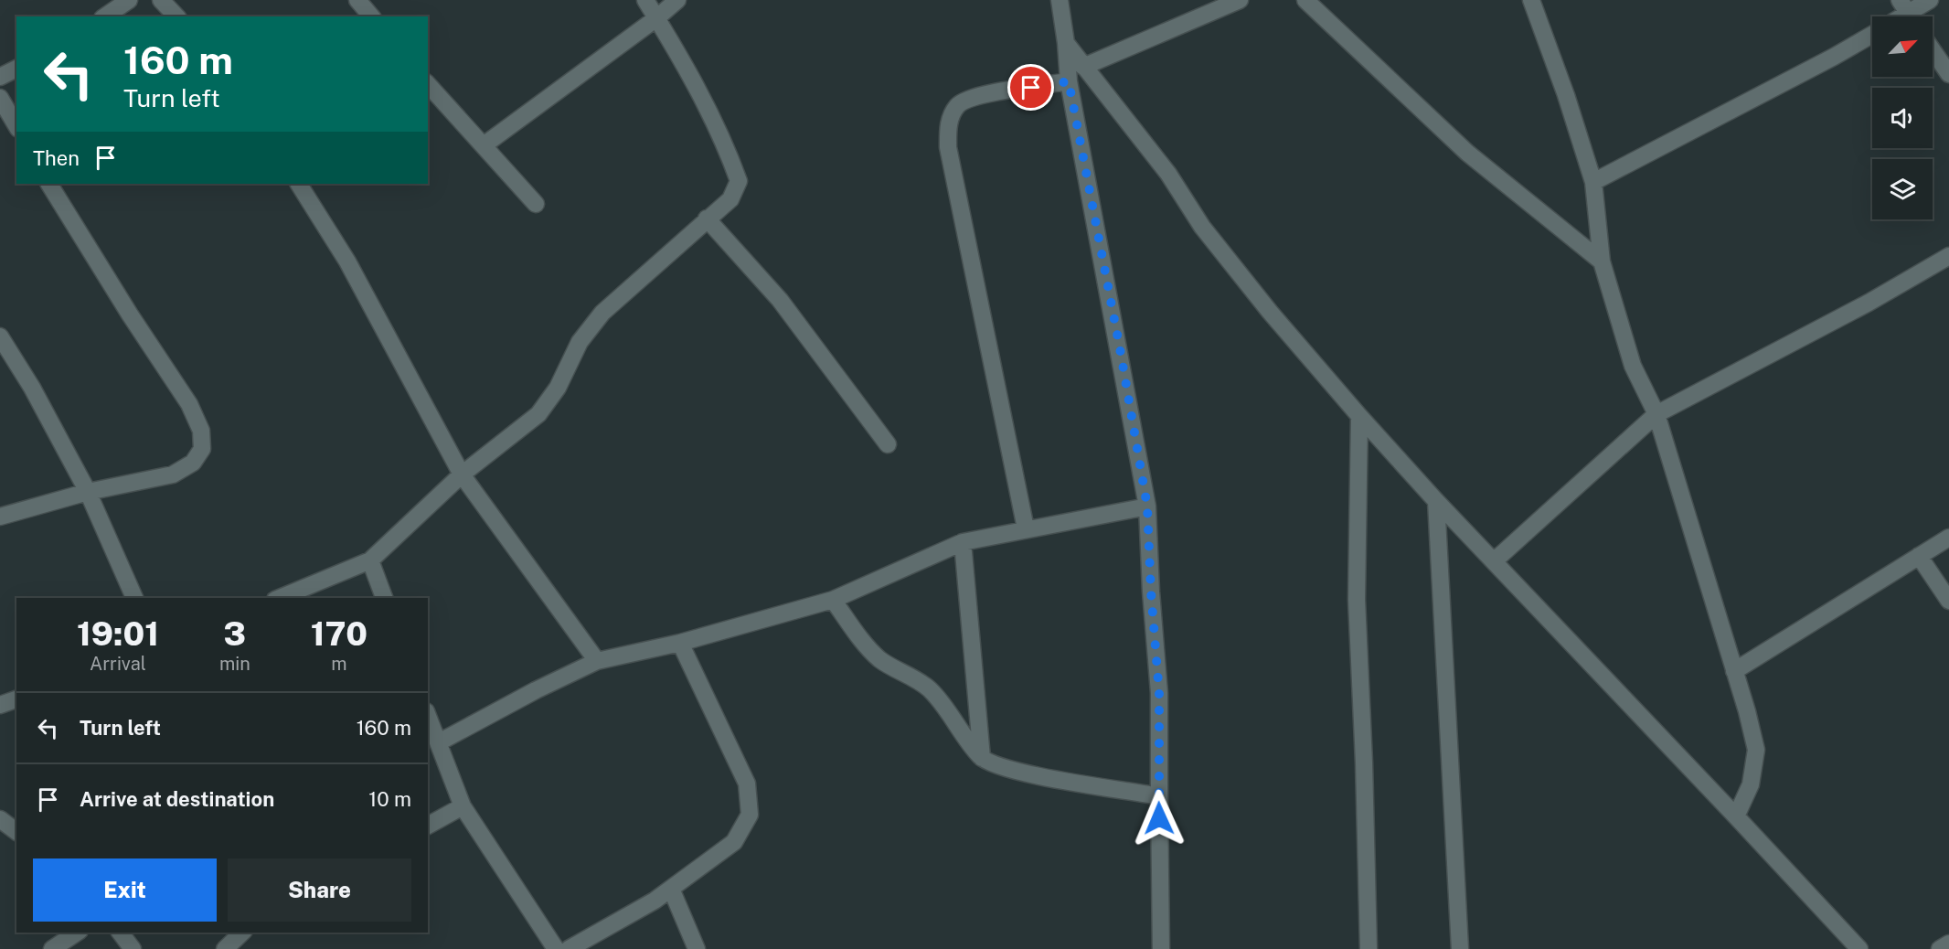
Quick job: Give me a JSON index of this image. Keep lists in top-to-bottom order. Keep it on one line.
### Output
{"north":"top right","page":{"turn":["160 m","Turn left"],"then":"Then","eta":["19:01","Arrival","3","min","170","m"],"list":[{"name":"Turn left","value":"160 m"},{"name":"Arrive at destination","value":"10 m"}],"buttons":["Exit","Share"]}}
